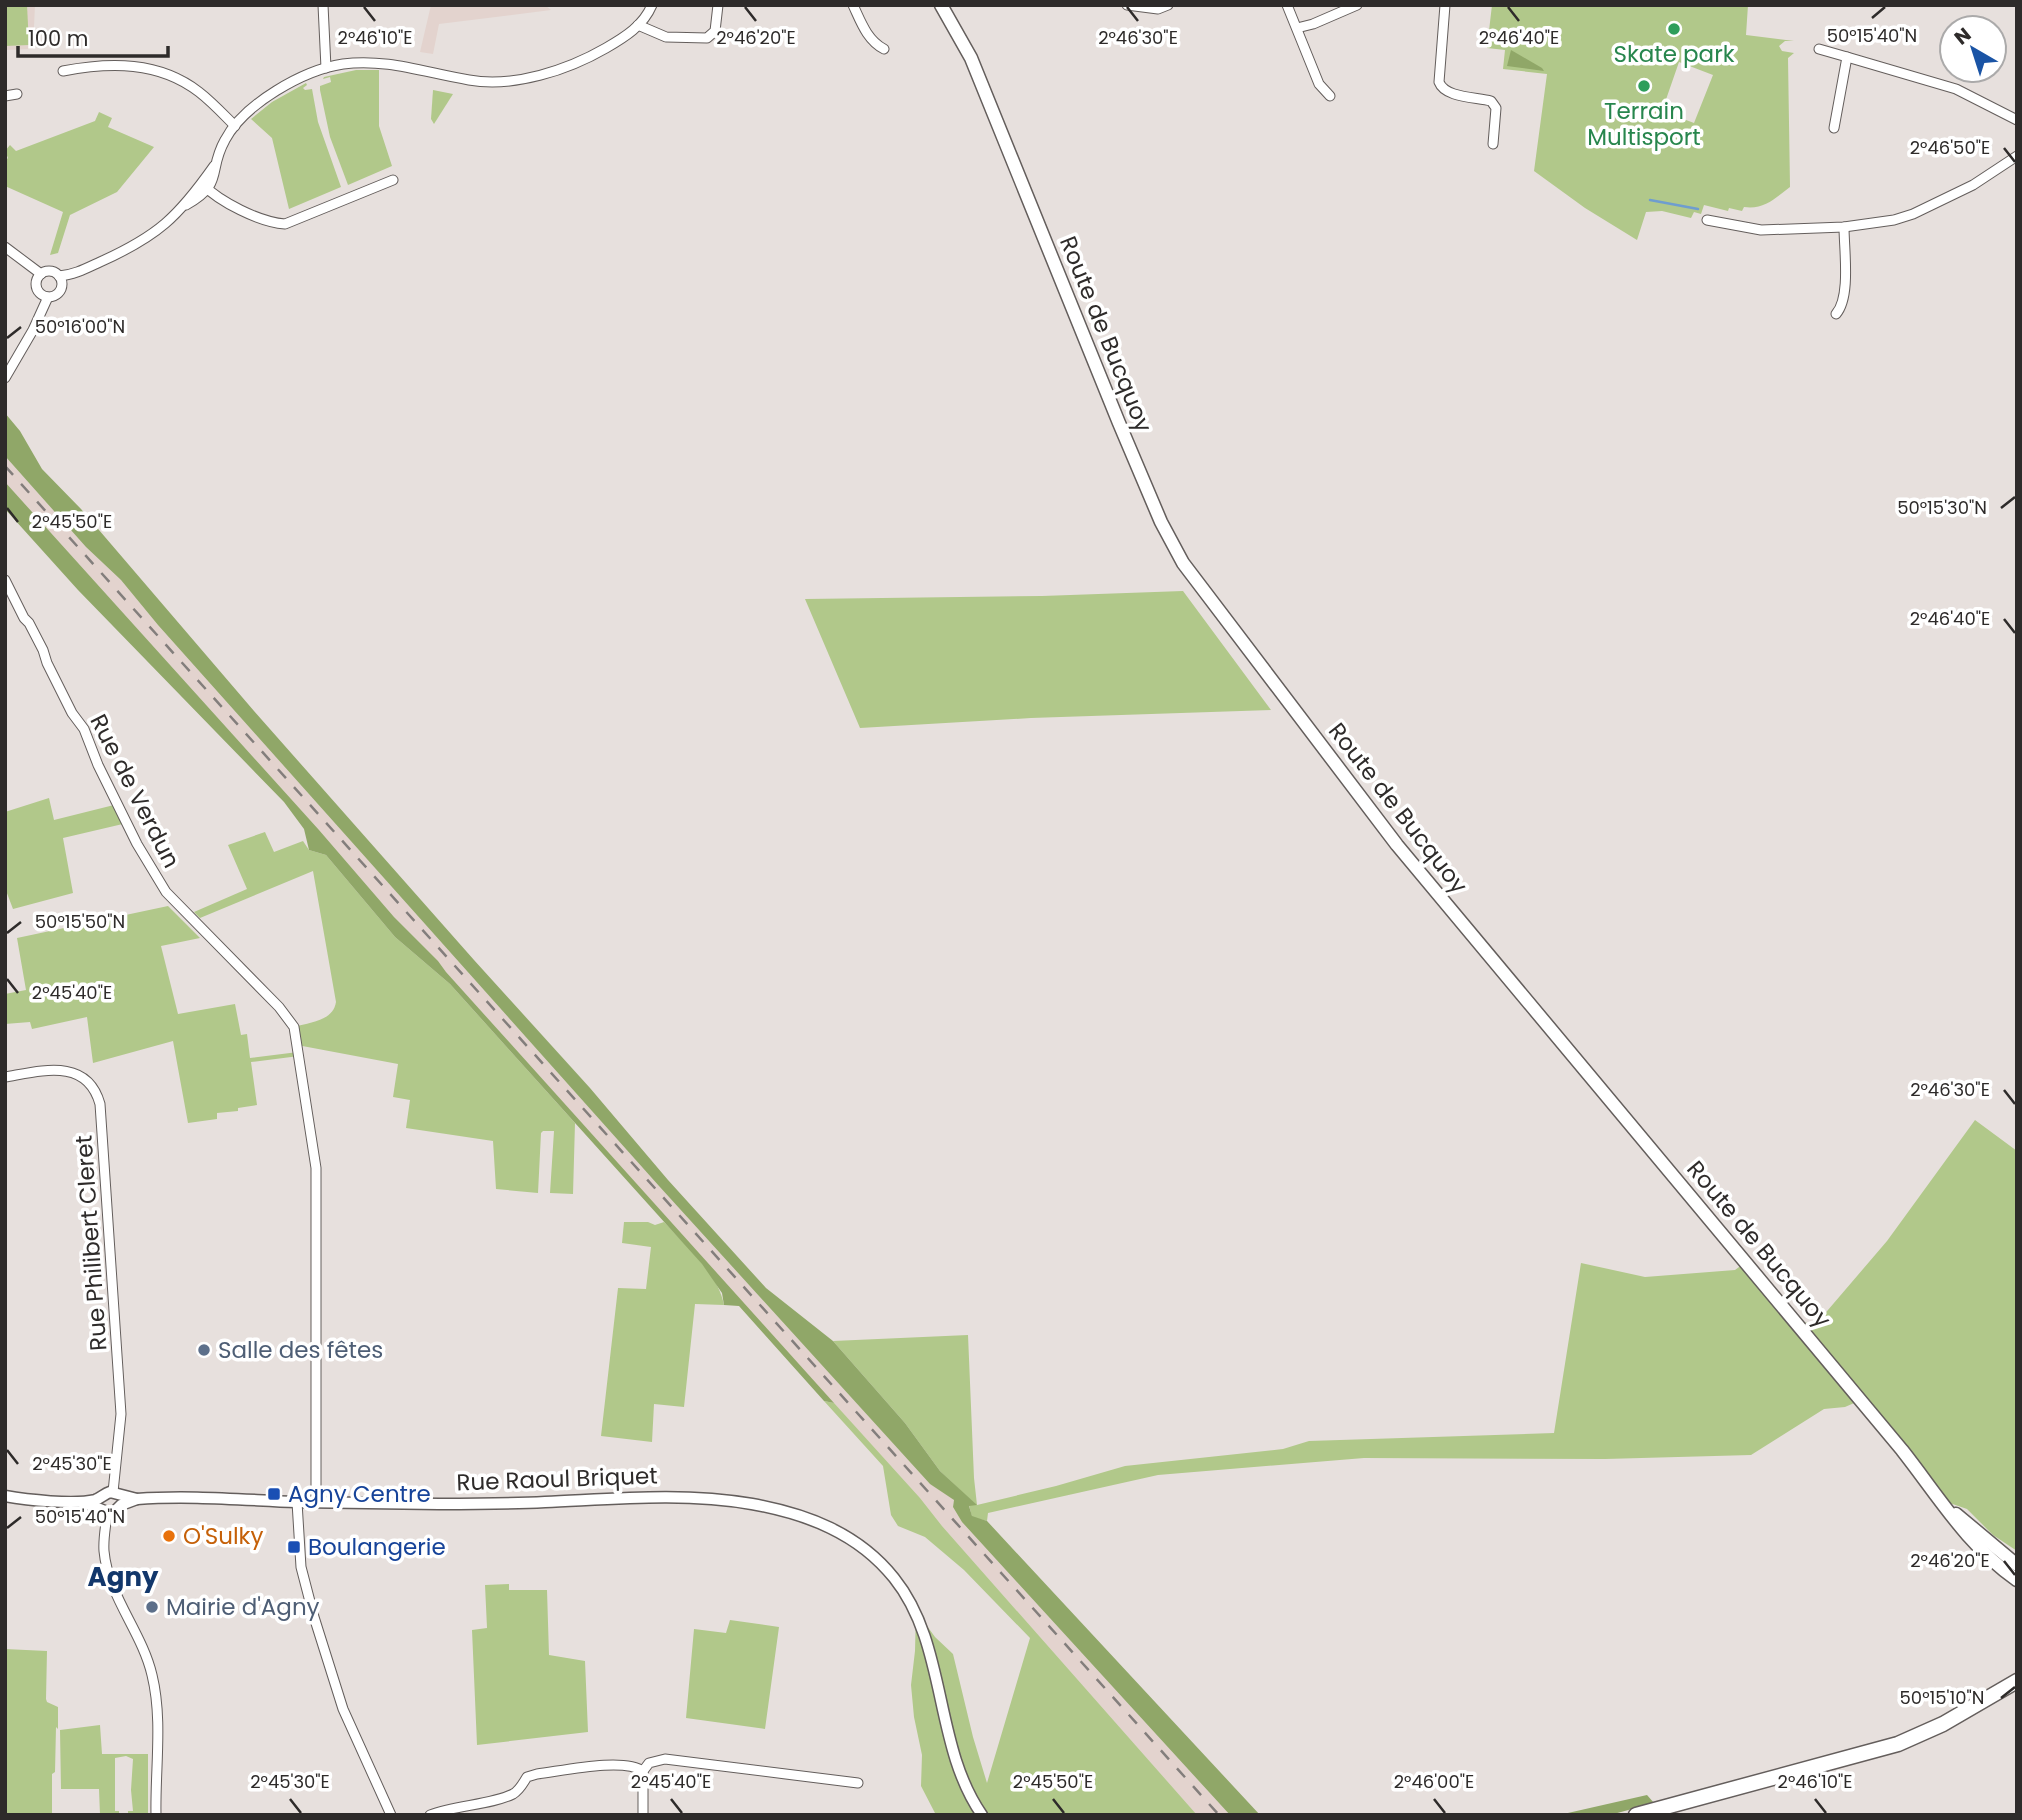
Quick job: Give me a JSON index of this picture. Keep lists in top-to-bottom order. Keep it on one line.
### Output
{"streets":{"main road":["Route de Bucquoy"],"street":["Rue de Verdun","Rue Philibert Cleret","Rue Raoul Briquet"]},"crossings":[["Rue de Verdun","Rue Raoul Briquet"],["Rue Philibert Cleret","Rue Raoul Briquet"]],"districts":["Agny"],"places":{"other":["Skate park","Terrain Multisport","Salle des fêtes","O'Sulky","Mairie d'Agny"],"transit":["Agny Centre","Boulangerie"]},"scale_bar":"100 m","north":"top left","coordinates":["50°15'40\"N","2°46'10\"E","2°46'20\"E","2°46'30\"E","2°46'40\"E","2°46'50\"E","50°16'00\"N","50°15'30\"N","2°45'50\"E","50°15'50\"N","2°45'40\"E","2°45'30\"E","50°15'10\"N","2°46'00\"E"]}
